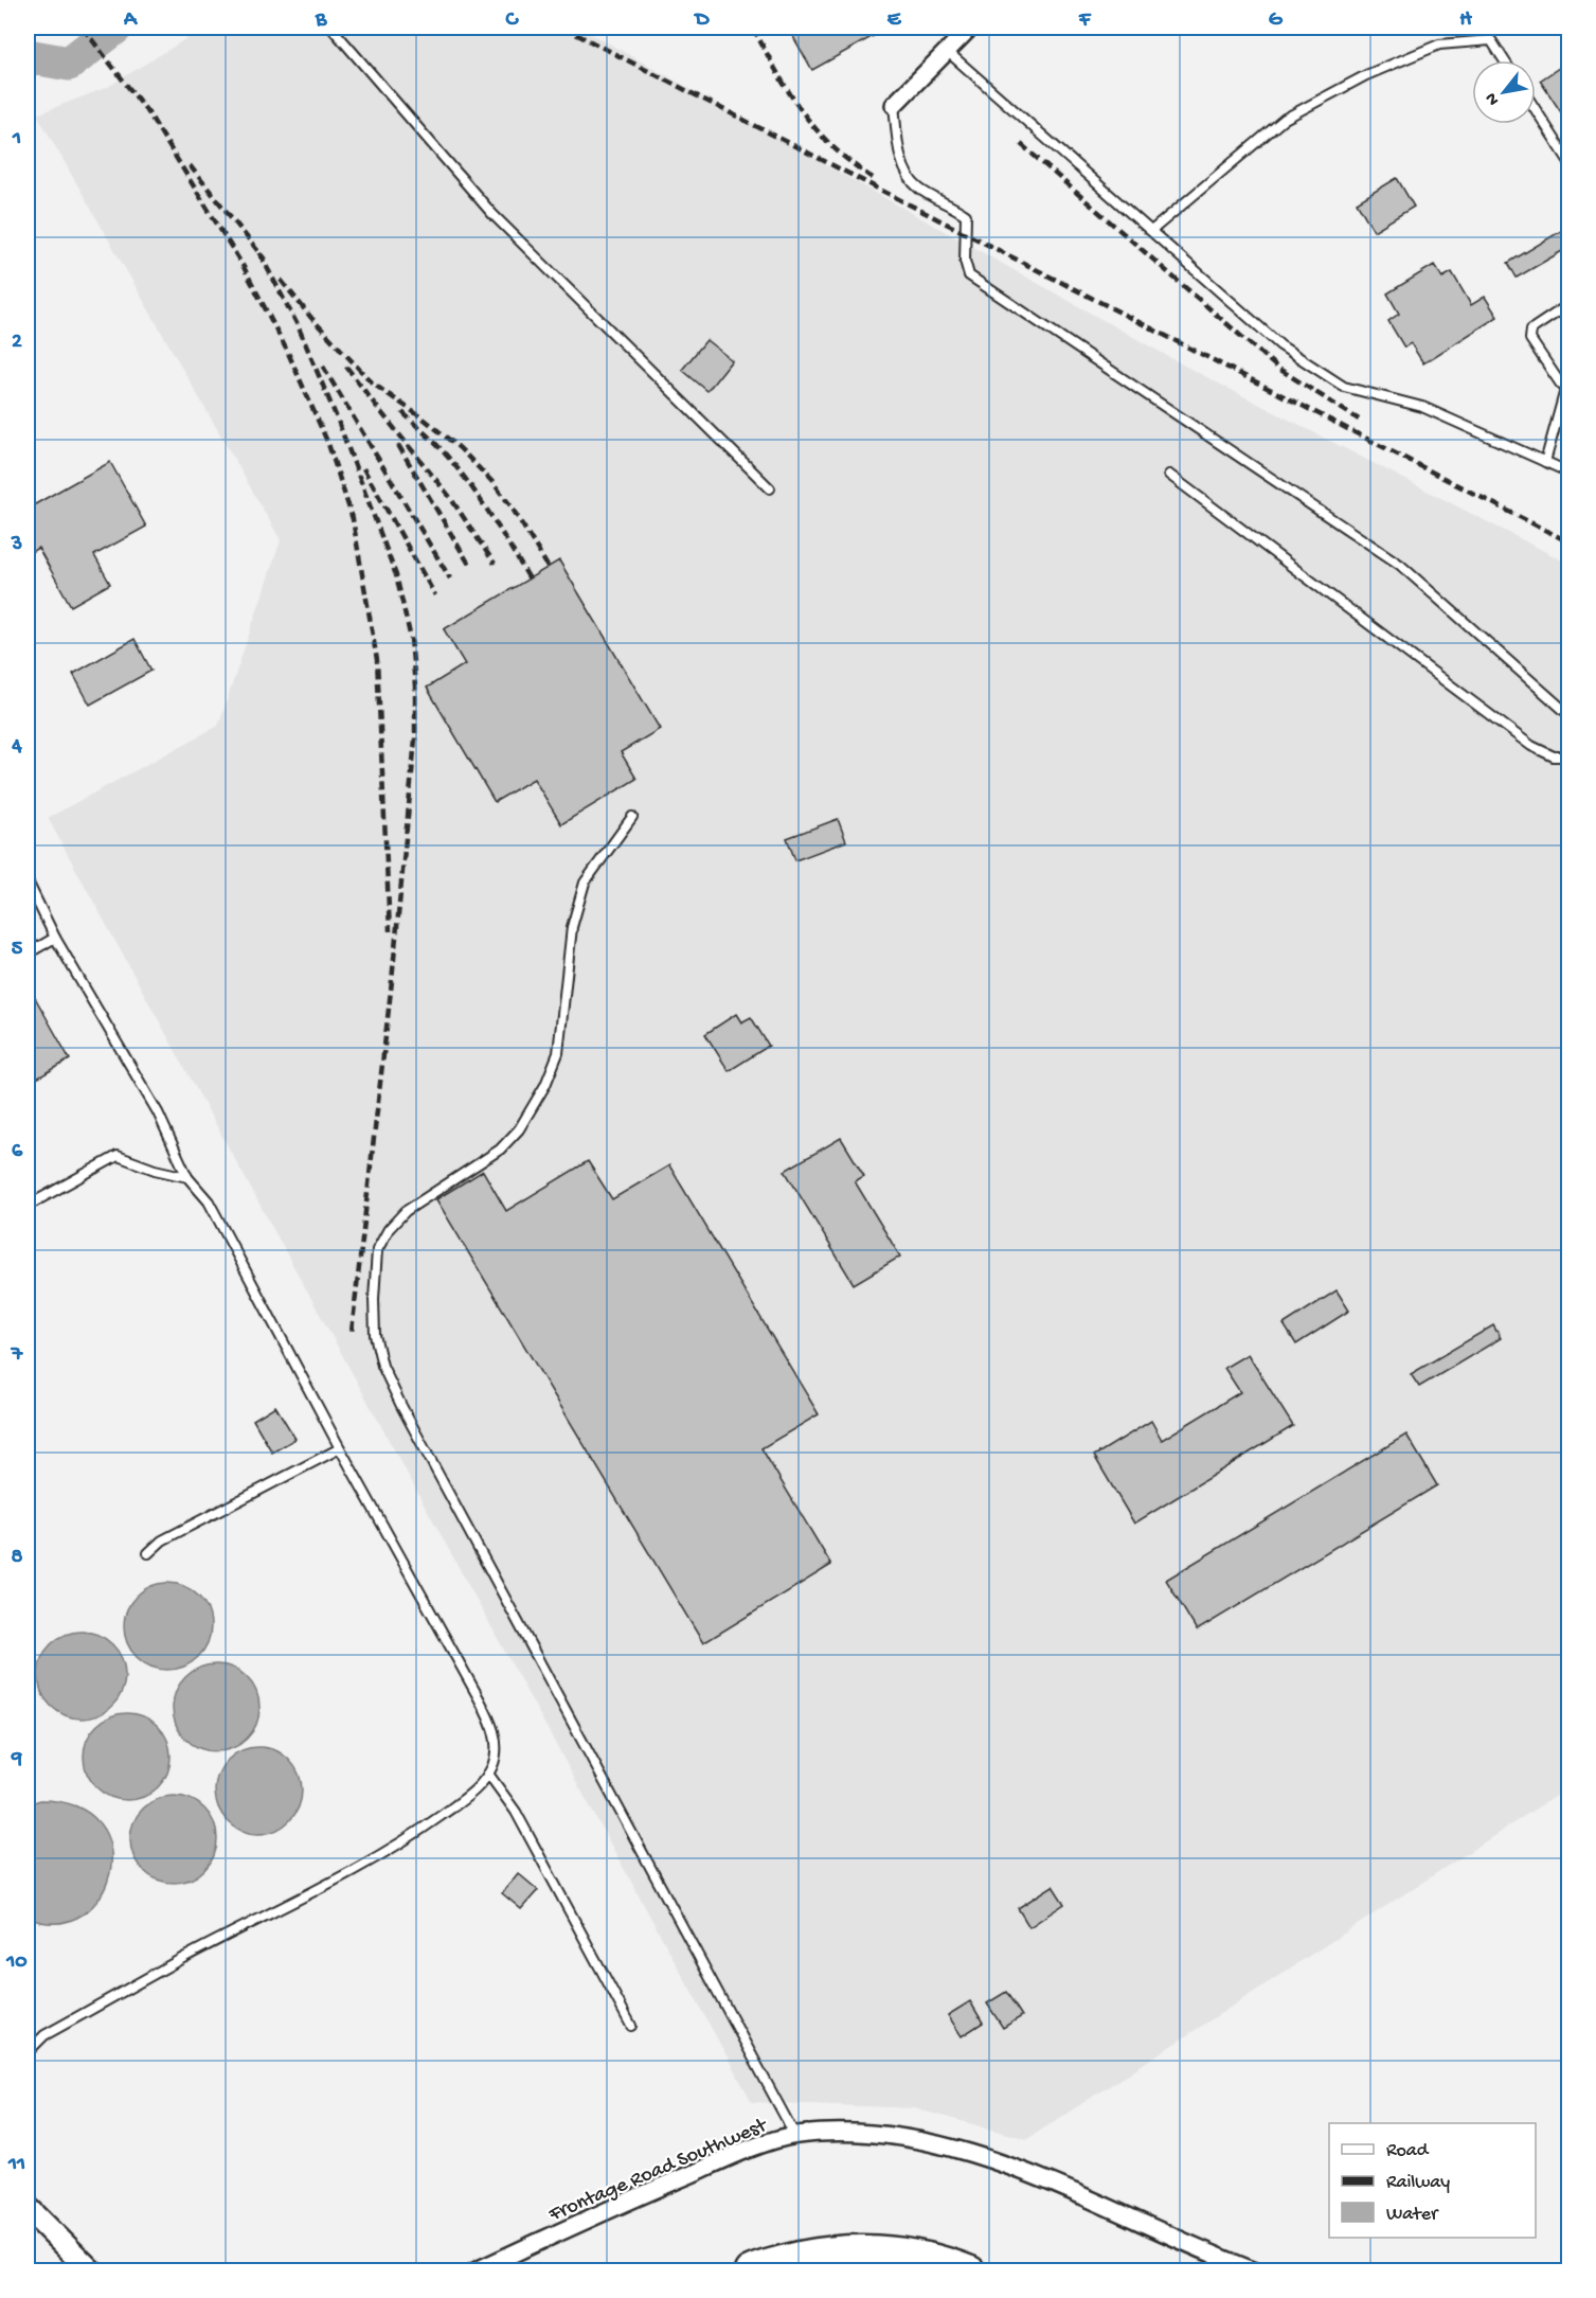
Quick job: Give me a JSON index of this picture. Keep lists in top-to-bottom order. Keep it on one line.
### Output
{"streets":{"street":["Frontage Road Southwest"]},"legend":["Road","Railway","Water"],"north":"bottom left","grid":{"columns":["A","B","C","D","E","F","G","H"],"rows":["1","2","3","4","5","6","7","8","9","10","11"]}}
